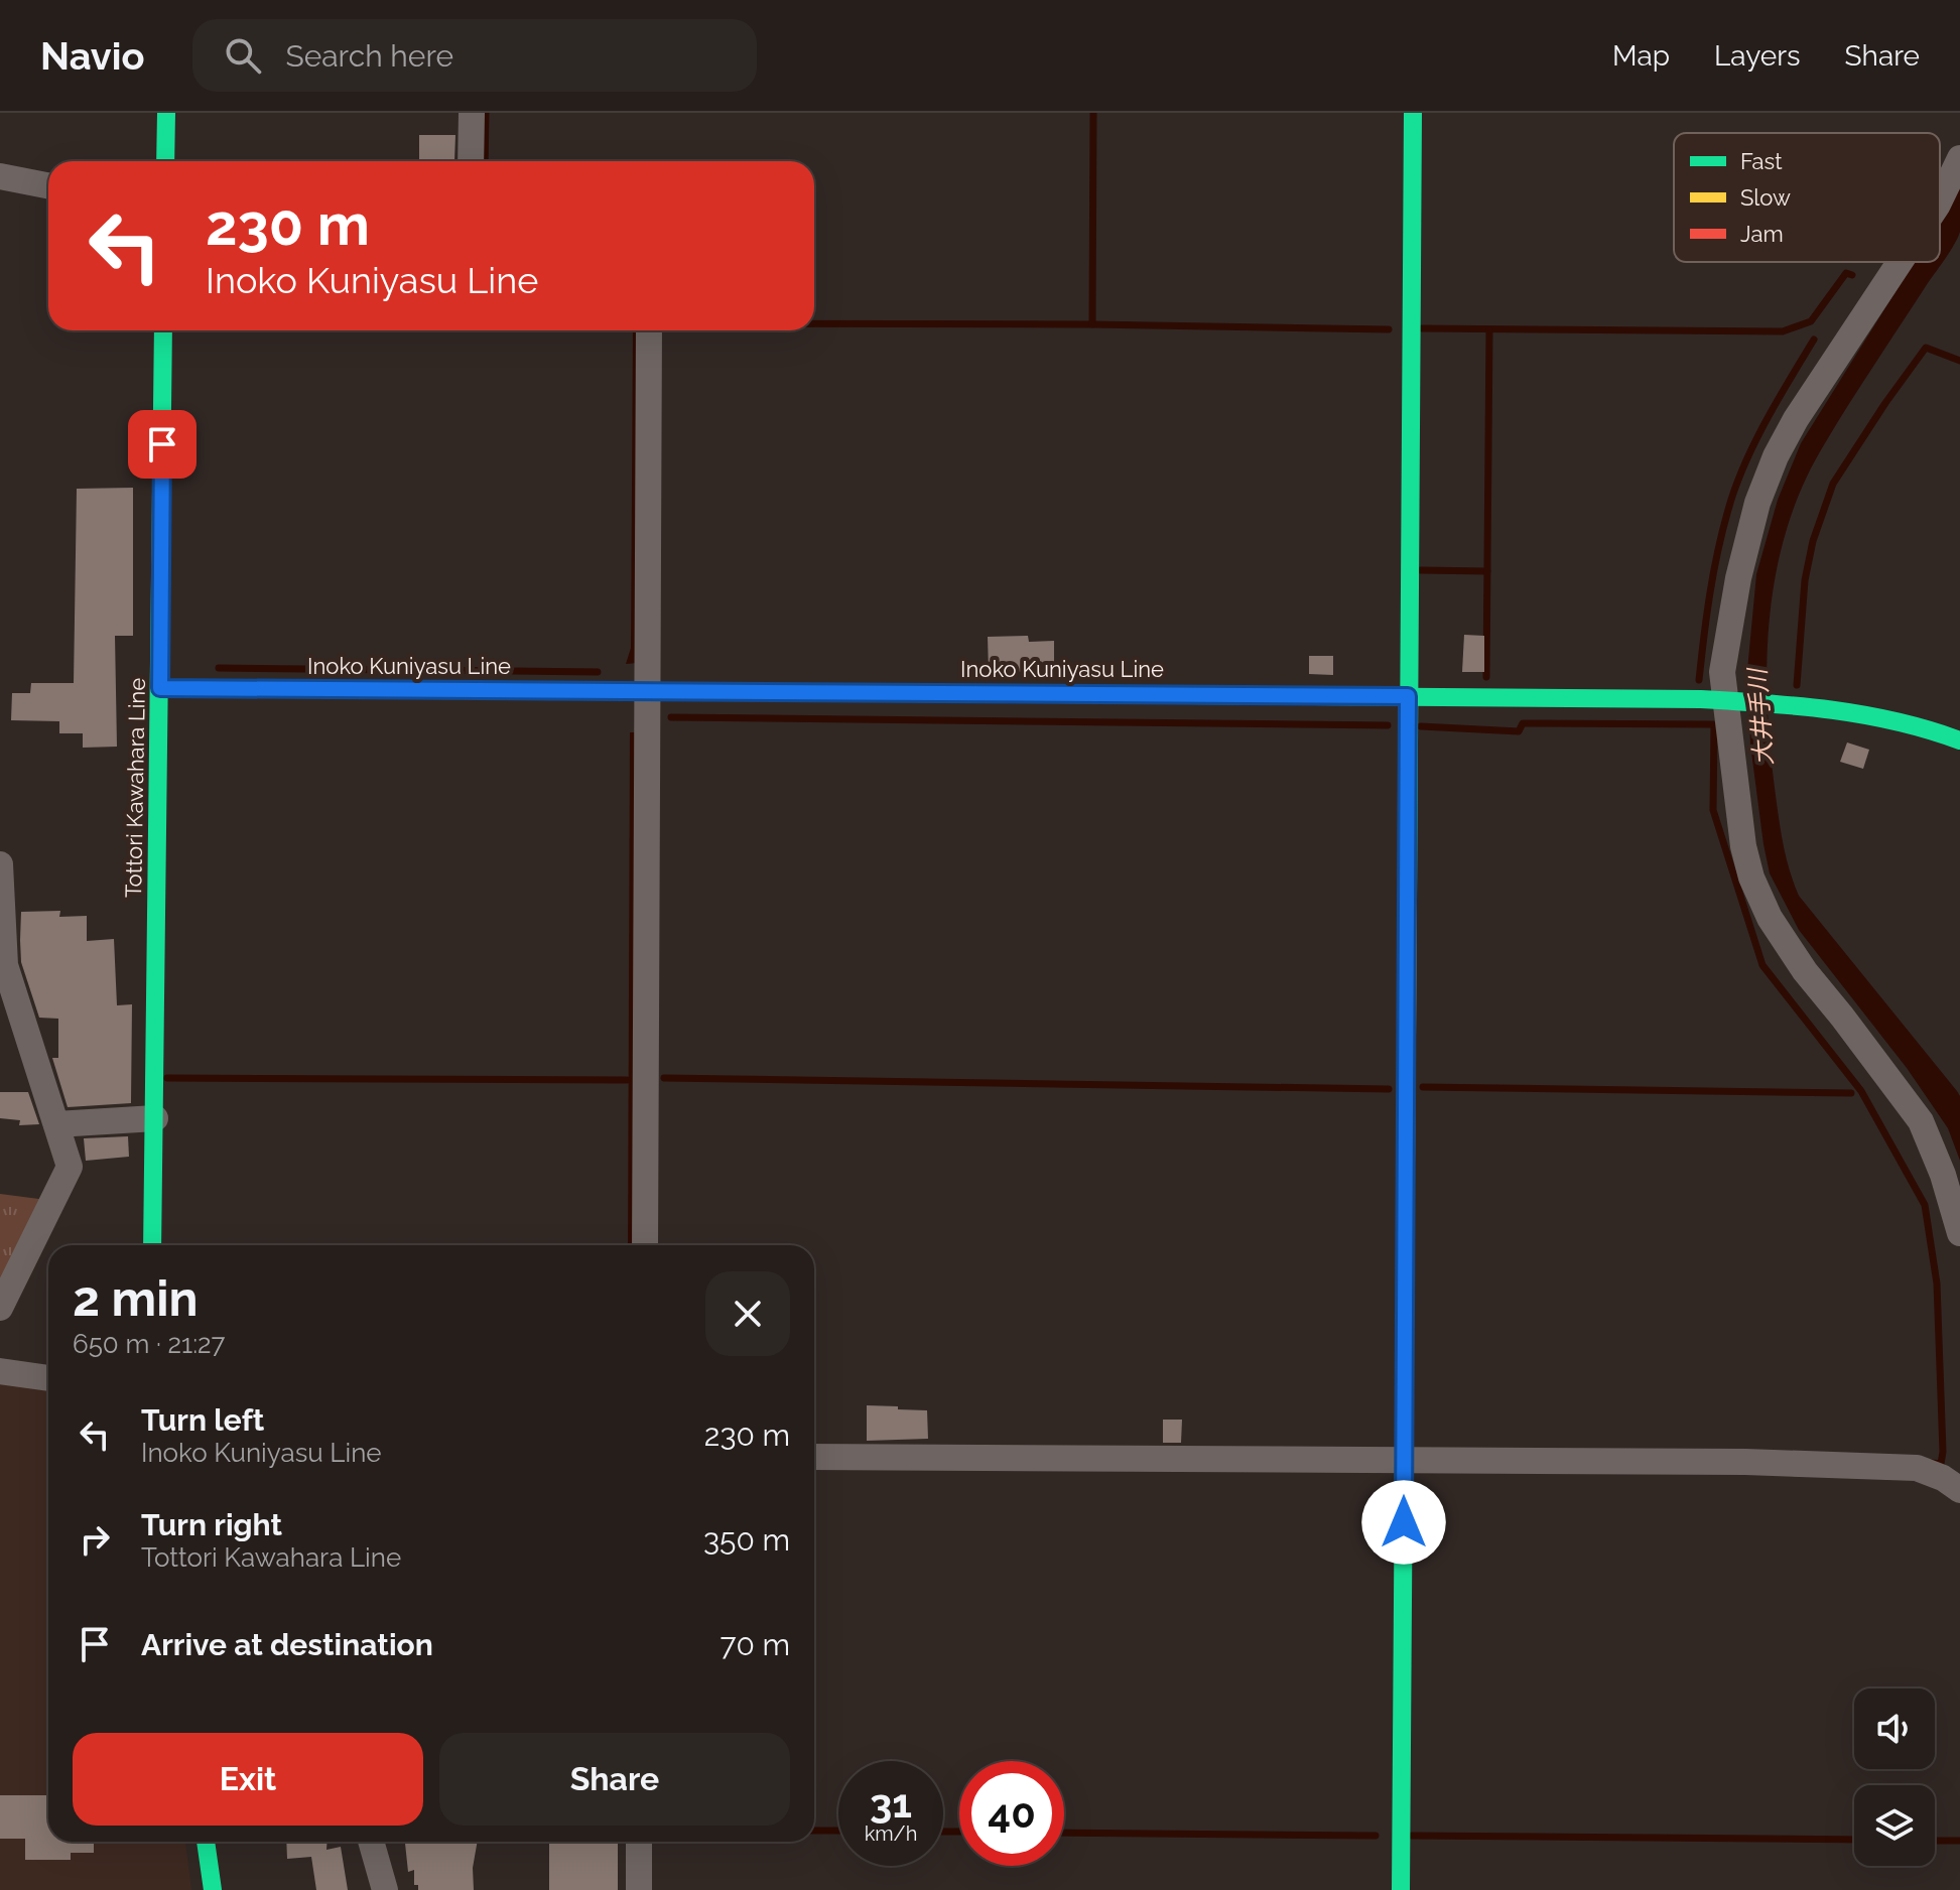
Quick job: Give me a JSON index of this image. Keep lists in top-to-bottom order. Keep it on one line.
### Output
{"streets":{"main road":["Inoko Kuniyasu Line","Tottori Kawahara Line"]},"crossings":[["Inoko Kuniyasu Line","Tottori Kawahara Line"]],"water":["大井手川"],"legend":["Fast","Slow","Jam"],"page":{"header":"Navio","search":"Search here","nav":["Map","Layers","Share"],"turn":["230 m","Inoko Kuniyasu Line"],"heading":["2 min","650 m · 21:27"],"list":[{"name":"Turn left","note":"Inoko Kuniyasu Line","value":"230 m"},{"name":"Turn right","note":"Tottori Kawahara Line","value":"350 m"},{"name":"Arrive at destination","value":"70 m"}],"buttons":["Exit","Share"],"speed":"31 km/h","limit":"40"}}
